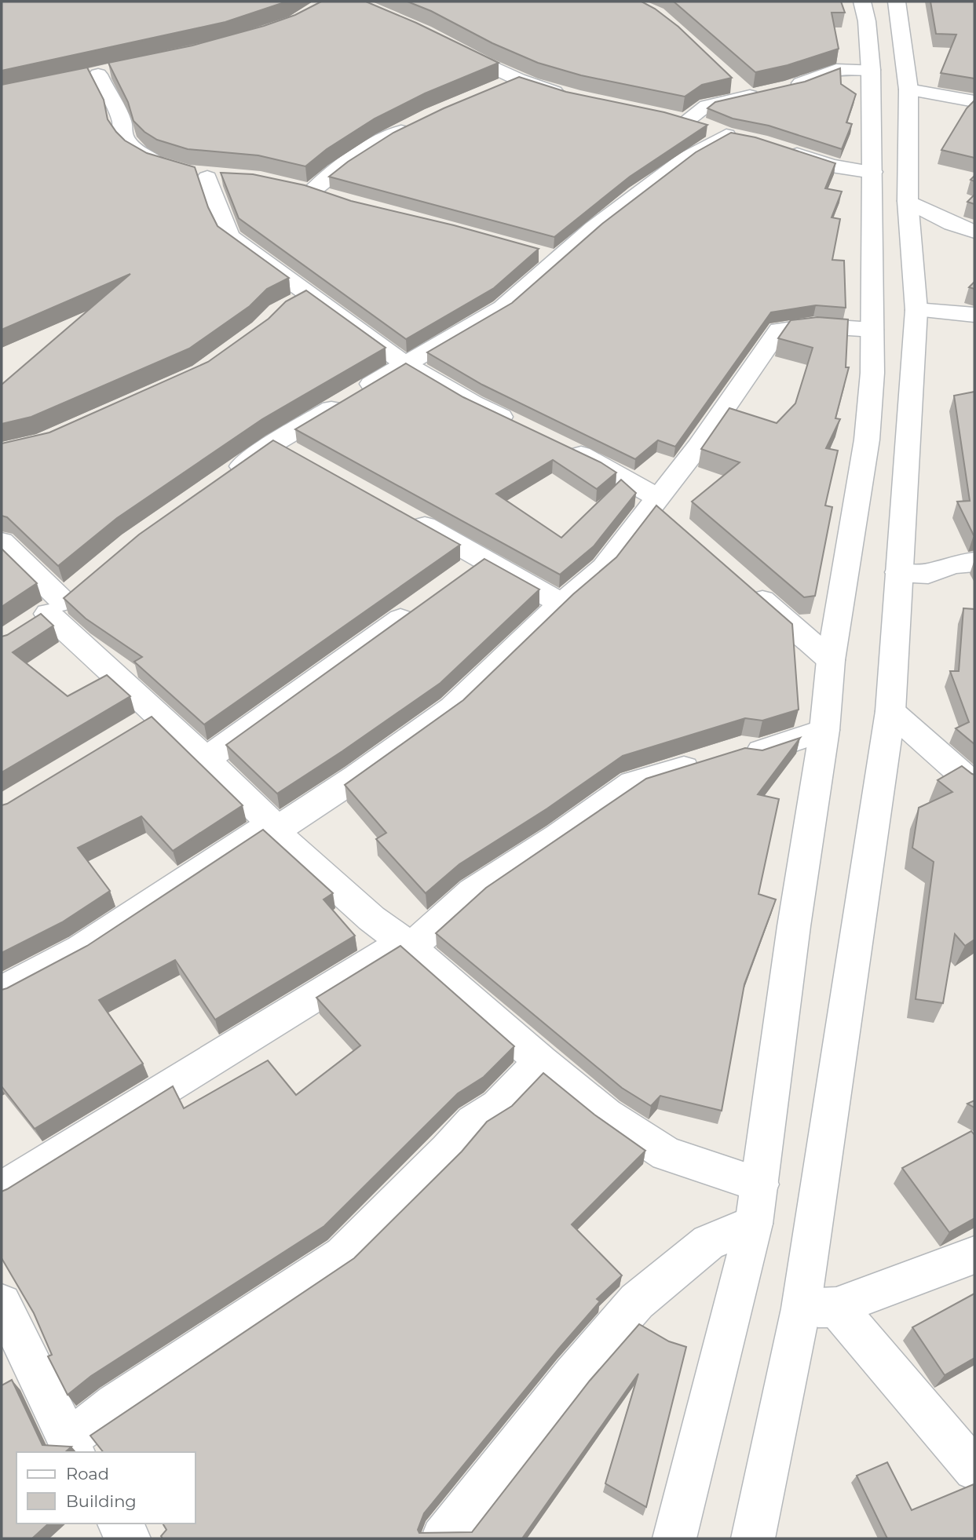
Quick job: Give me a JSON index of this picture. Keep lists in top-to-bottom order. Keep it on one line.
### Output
{"legend":["Road","Building"]}
